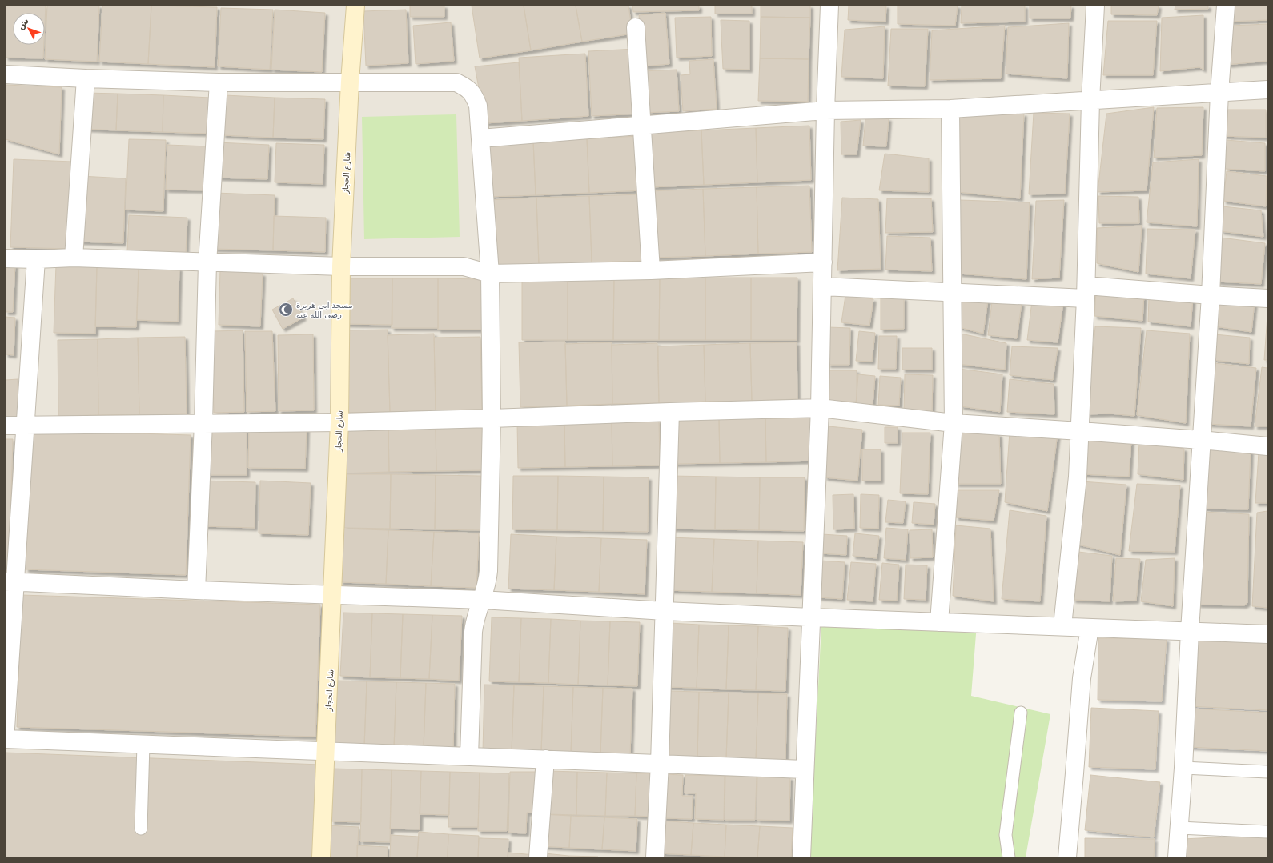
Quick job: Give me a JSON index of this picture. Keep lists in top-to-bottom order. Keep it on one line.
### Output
{"streets":{"main road":["شارع الحجاز"]},"places":{"mosque":["مسجد ابي هريرة رضى الله عنه"]},"north":"top left"}
